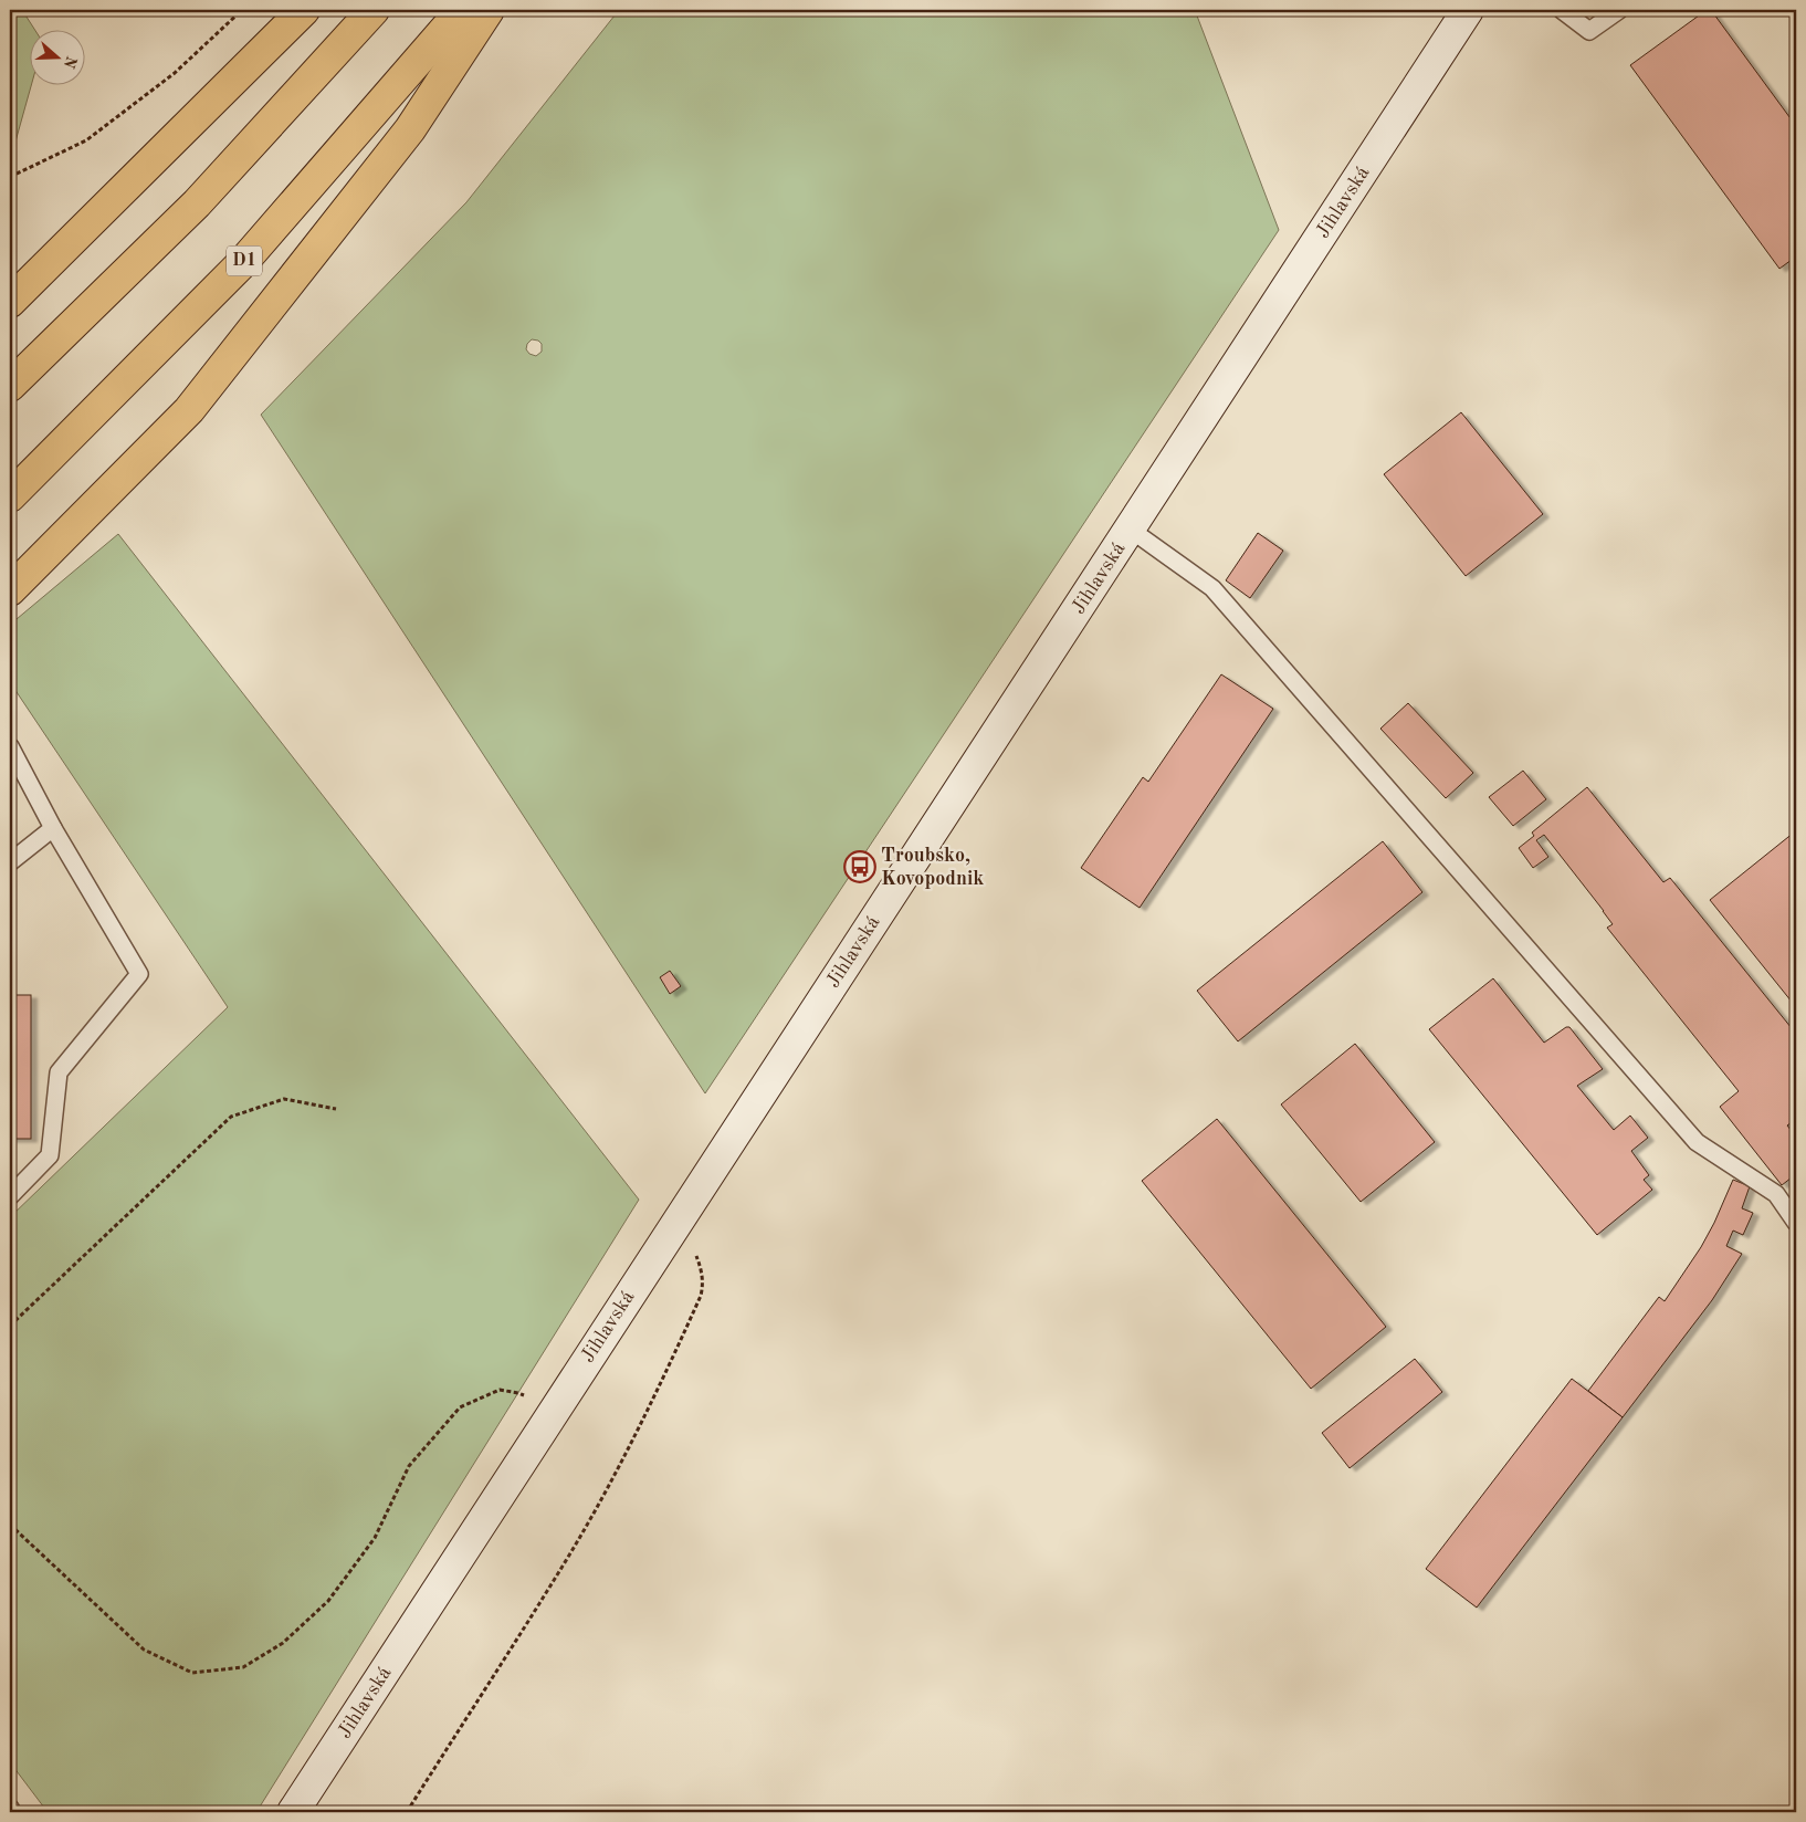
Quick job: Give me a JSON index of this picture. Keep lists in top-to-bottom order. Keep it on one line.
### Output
{"streets":{"highway":["D1"],"main road":["Jihlavská"]},"places":{"bus stop":["Troubsko, Kovopodnik"]},"north":"right"}
